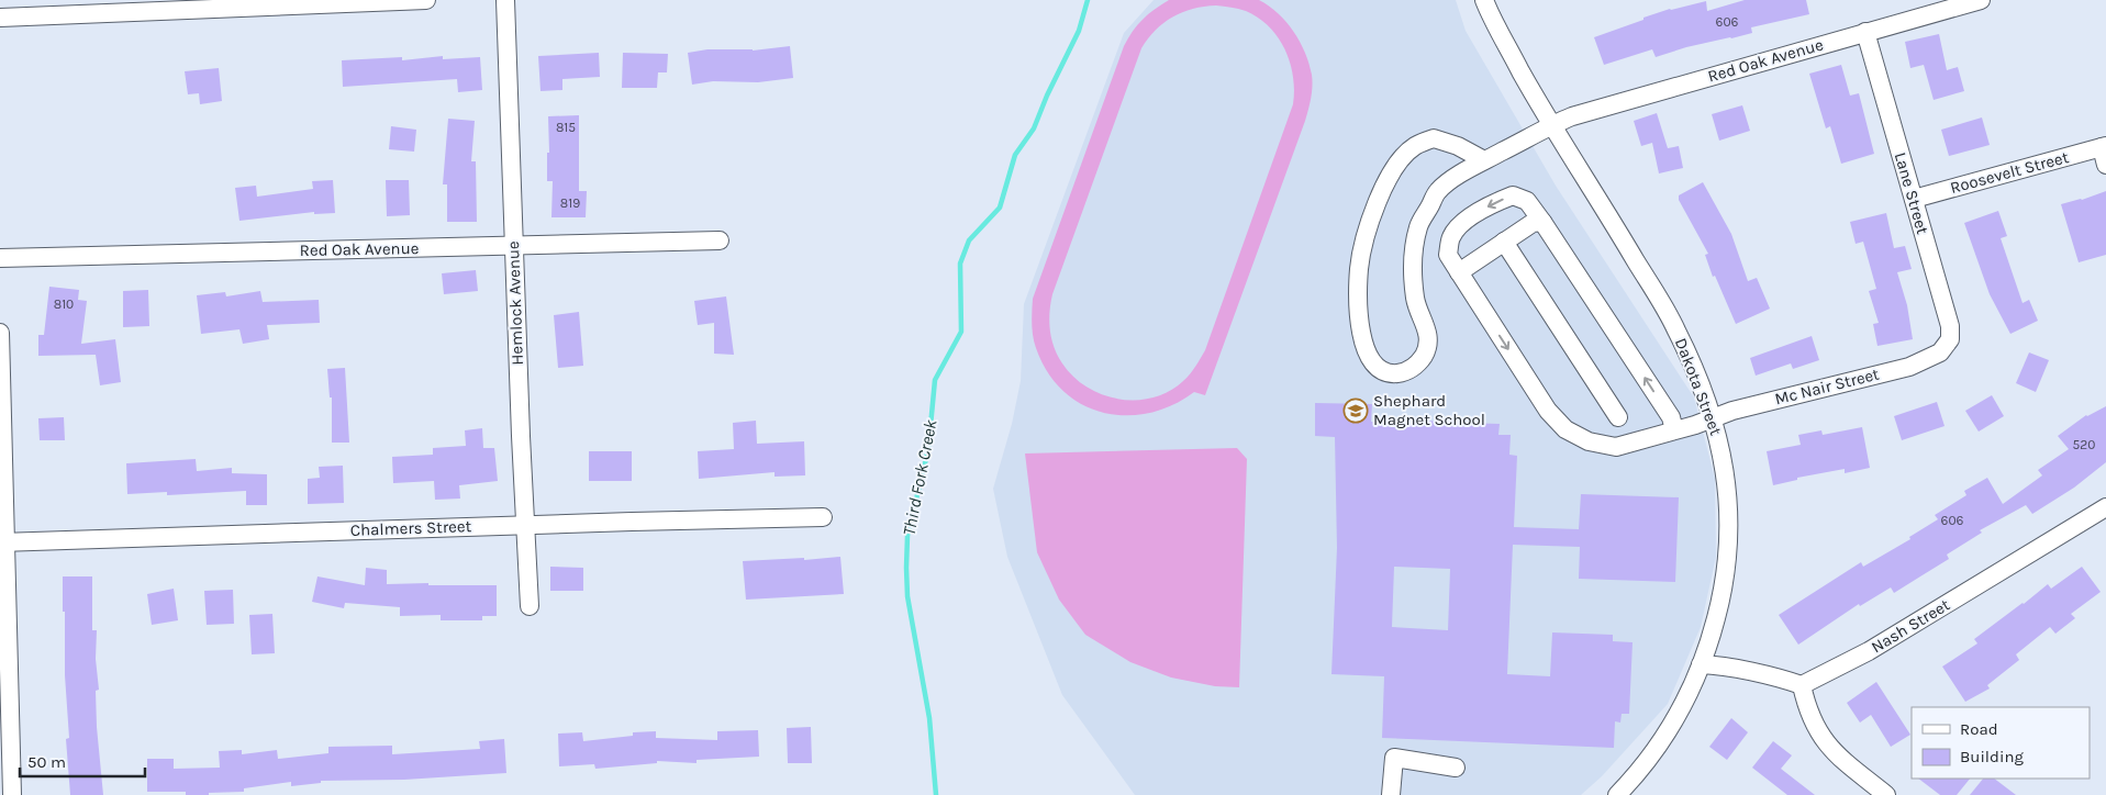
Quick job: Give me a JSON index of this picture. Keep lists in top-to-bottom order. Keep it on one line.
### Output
{"streets":{"street":["Red Oak Avenue","Roosevelt Street","Lane Street","Hemlock Avenue","Dakota Street","Mc Nair Street","Chalmers Street","Nash Street"]},"crossings":[["Red Oak Avenue","Lane Street"],["Red Oak Avenue","Hemlock Avenue"],["Red Oak Avenue","Dakota Street"],["Roosevelt Street","Lane Street"],["Lane Street","Mc Nair Street"],["Hemlock Avenue","Chalmers Street"],["Dakota Street","Mc Nair Street"]],"water":["Third Fork Creek"],"places":{"school or university":["Shephard Magnet School"]},"house_numbers":["606","815","819","810","520","606"],"legend":["Road","Building"],"scale_bar":"50 m"}
